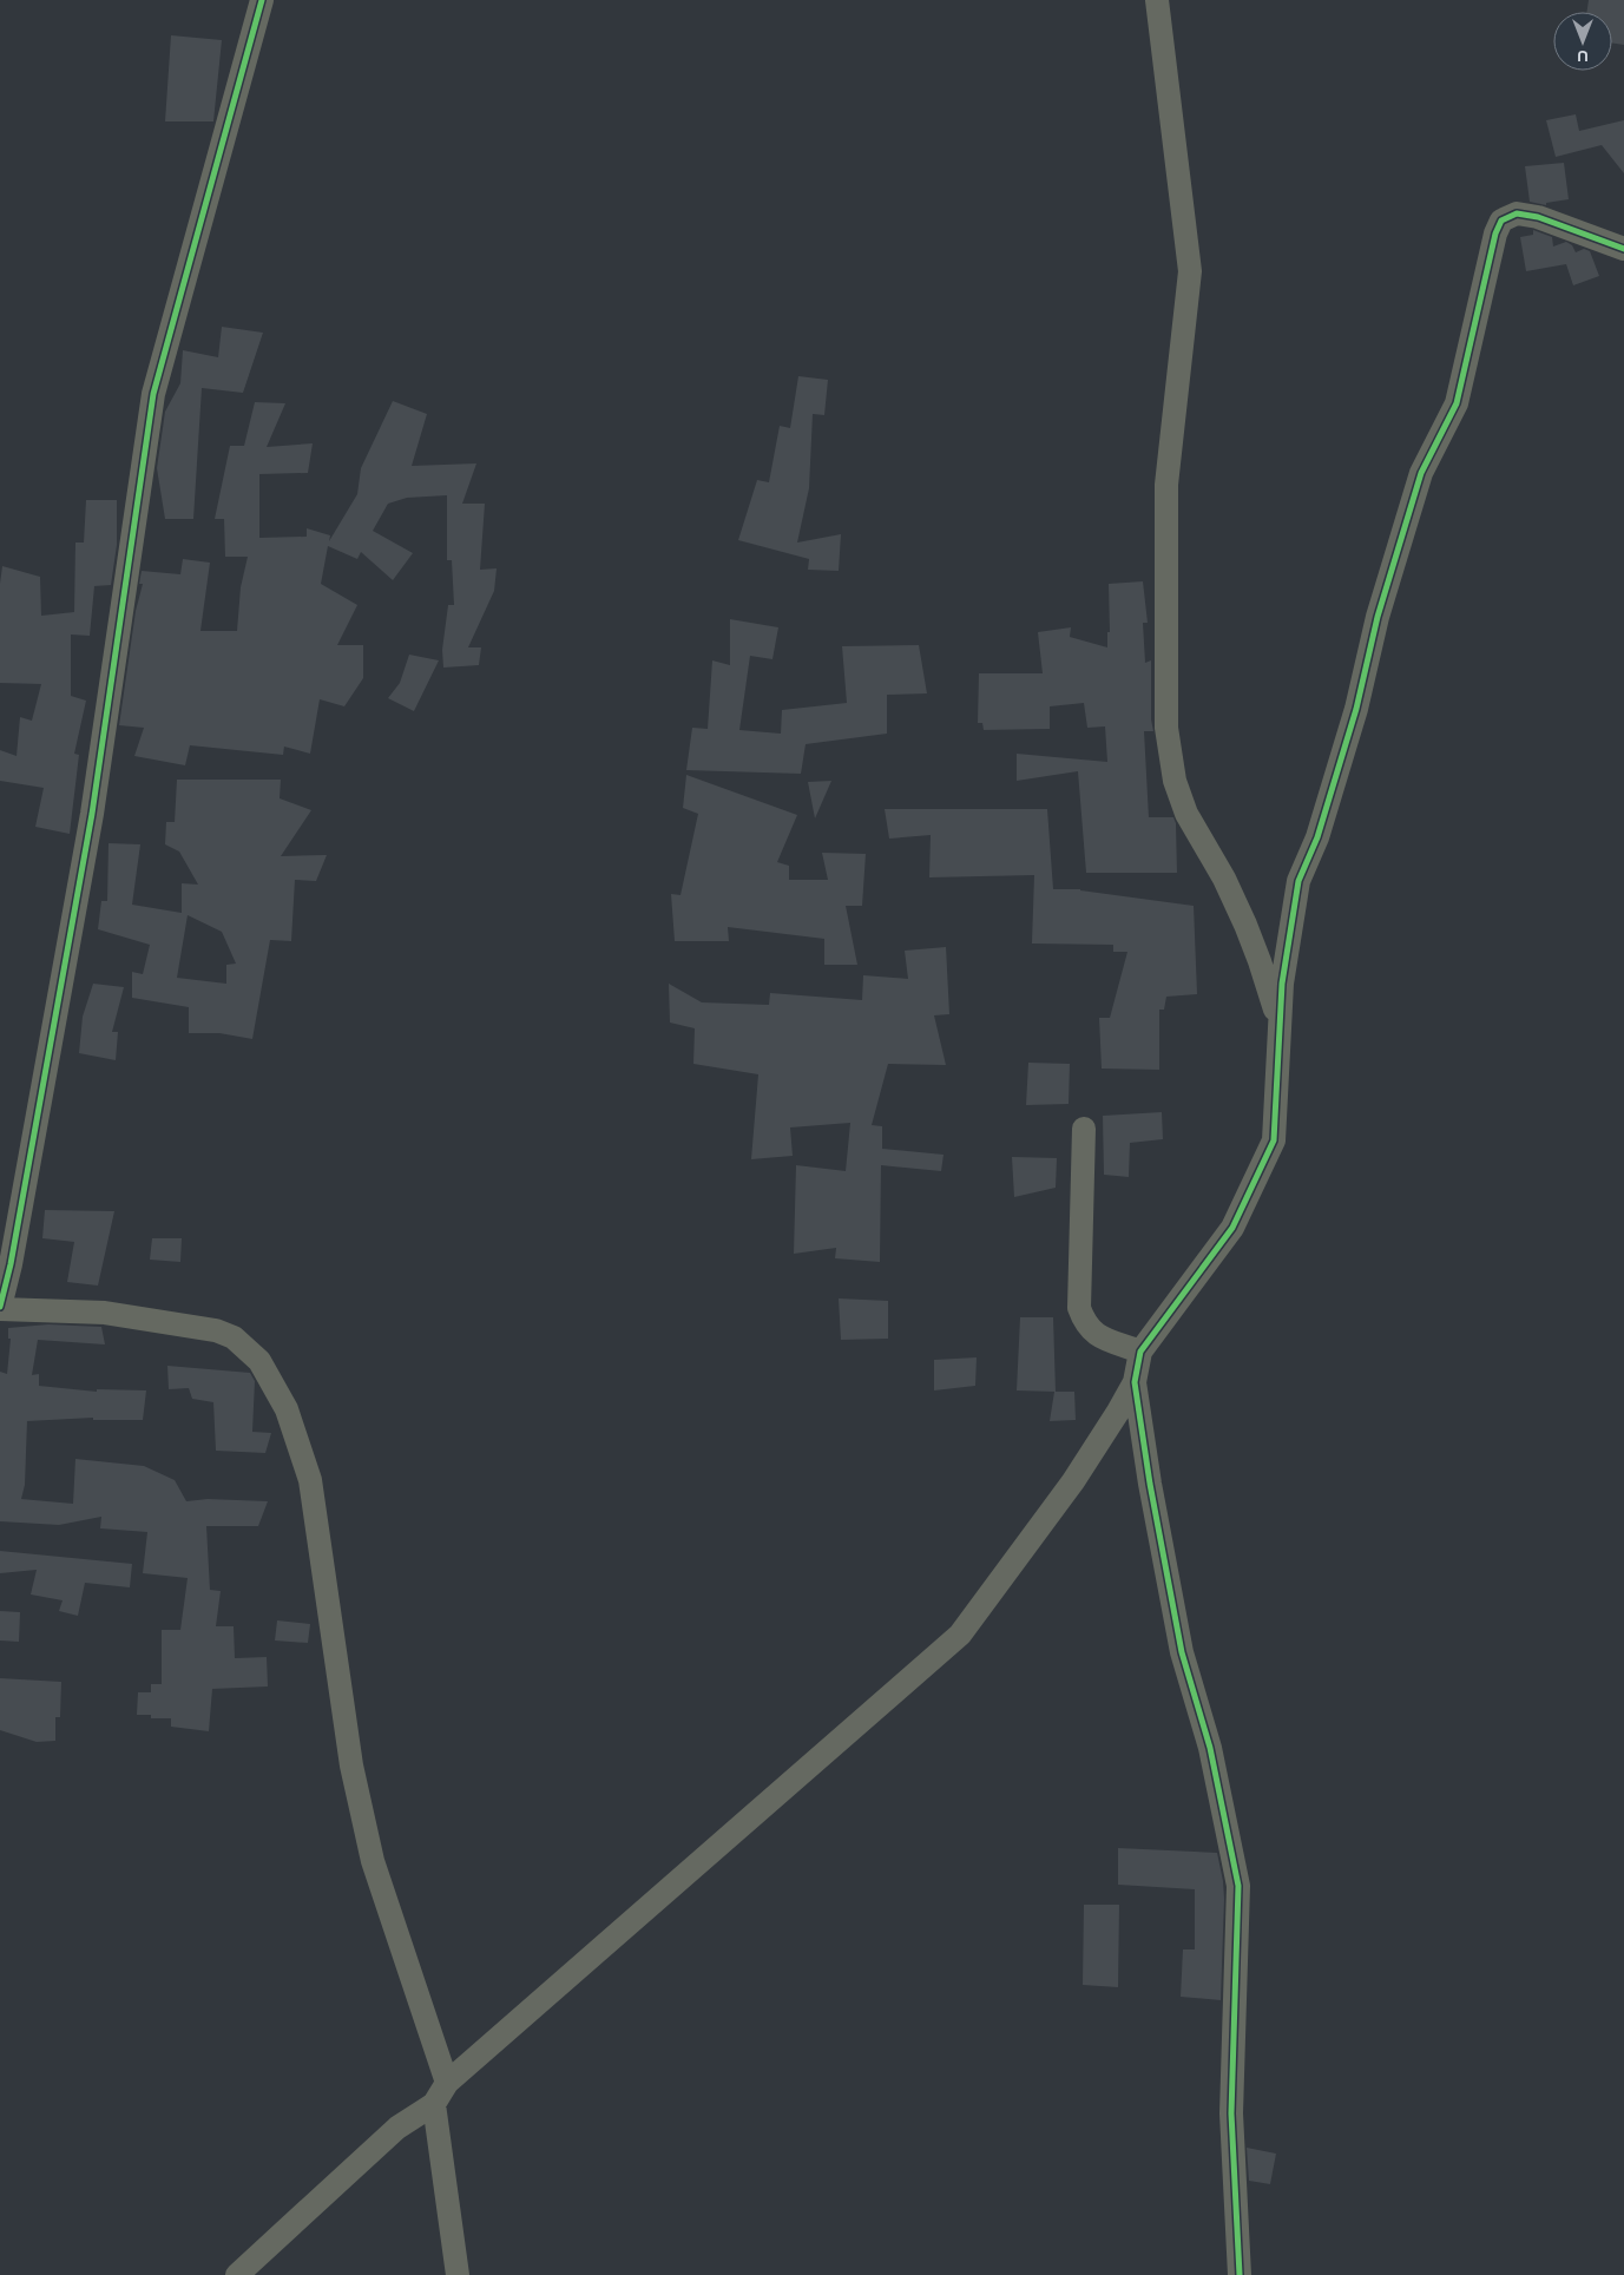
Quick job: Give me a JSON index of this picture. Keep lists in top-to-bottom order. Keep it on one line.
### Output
{"north":"bottom"}
